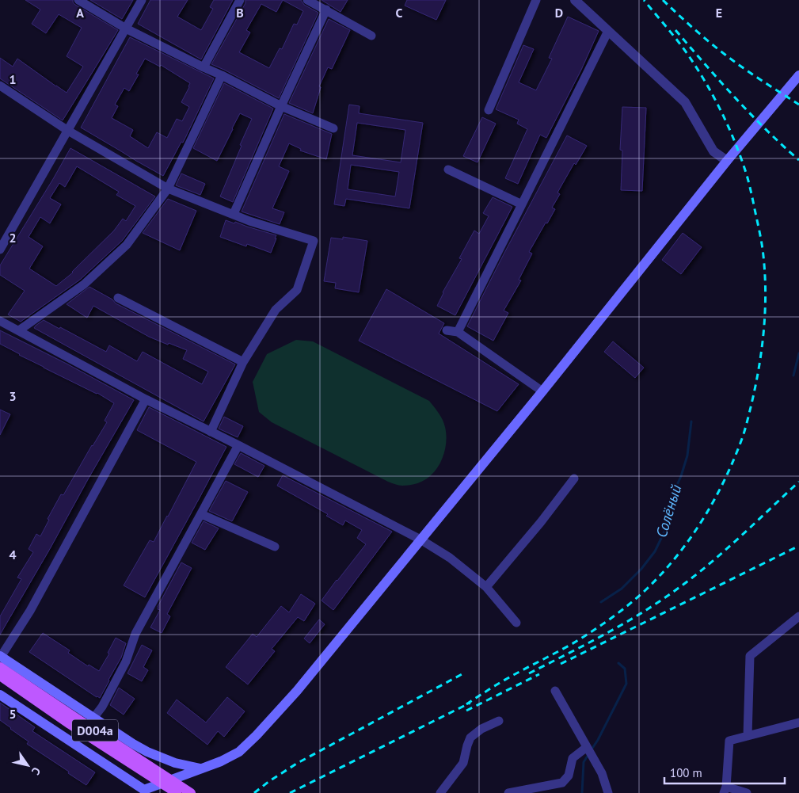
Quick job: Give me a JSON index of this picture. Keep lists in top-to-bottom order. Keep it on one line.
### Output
{"streets":{"main road":["D004a"]},"water":["Солёный"],"scale_bar":"100 m","north":"bottom right","grid":{"columns":["A","B","C","D","E"],"rows":["1","2","3","4","5"]}}
